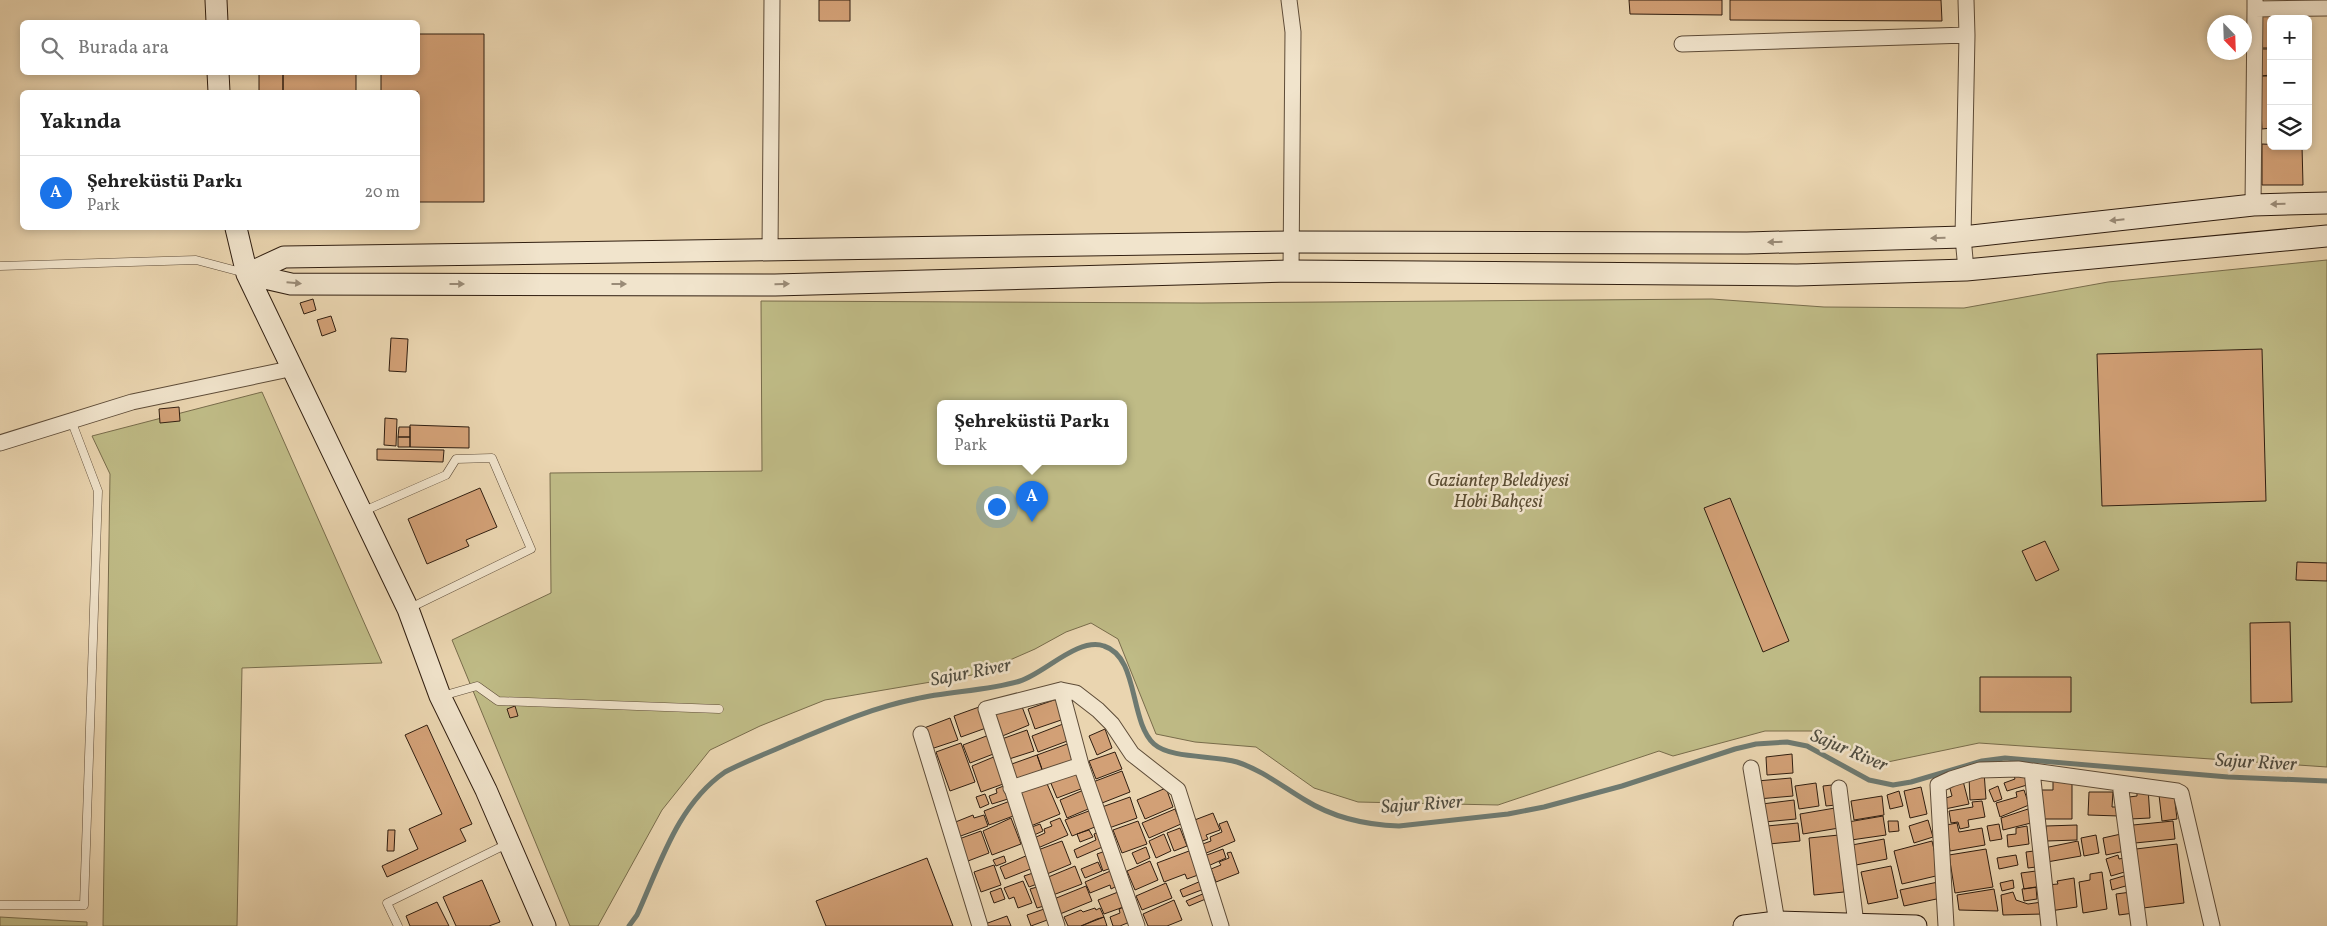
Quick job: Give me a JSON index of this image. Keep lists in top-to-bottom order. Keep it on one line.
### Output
{"water":["Sajur River"],"parks":["Gaziantep Belediyesi Hobi Bahçesi"],"north":"bottom right","page":{"map_buttons":["+","−"],"search":"Burada ara","heading":"Yakında","list":[{"mark":"A","name":"Şehreküstü Parkı","note":"Park","value":"20 m"}],"popup":["Şehreküstü Parkı","Park"],"pins":"A"}}
